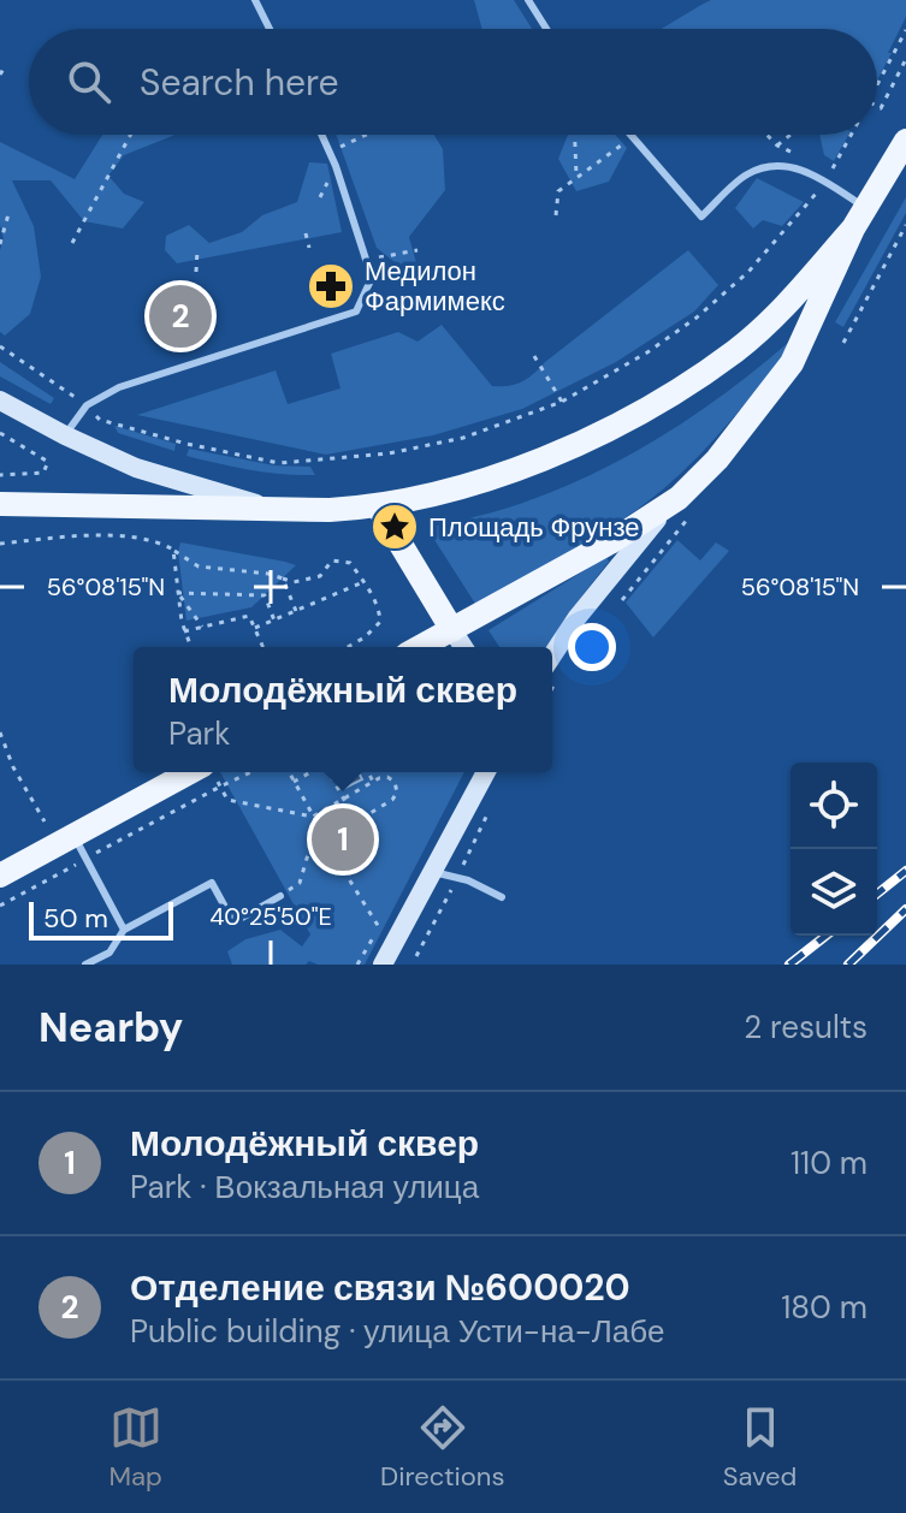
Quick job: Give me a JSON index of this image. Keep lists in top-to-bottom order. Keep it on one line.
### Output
{"places":{"pharmacy":["Медилон Фармимекс"],"place":["Площадь Фрунзе"]},"scale_bar":"50 m","page":{"search":"Search here","pins":["2","1"],"popup":["Молодёжный сквер","Park"],"scale":"50 m","heading":["Nearby","2 results"],"list":[{"mark":"1","name":"Молодёжный сквер","note":"Park · Вокзальная улица","value":"110 m"},{"mark":"2","name":"Отделение связи №600020","note":"Public building · улица Усти-на-Лабе","value":"180 m"}],"nav":["Map","Directions","Saved"]},"coordinates":["56°08'15\"N","40°25'50\"E"]}
